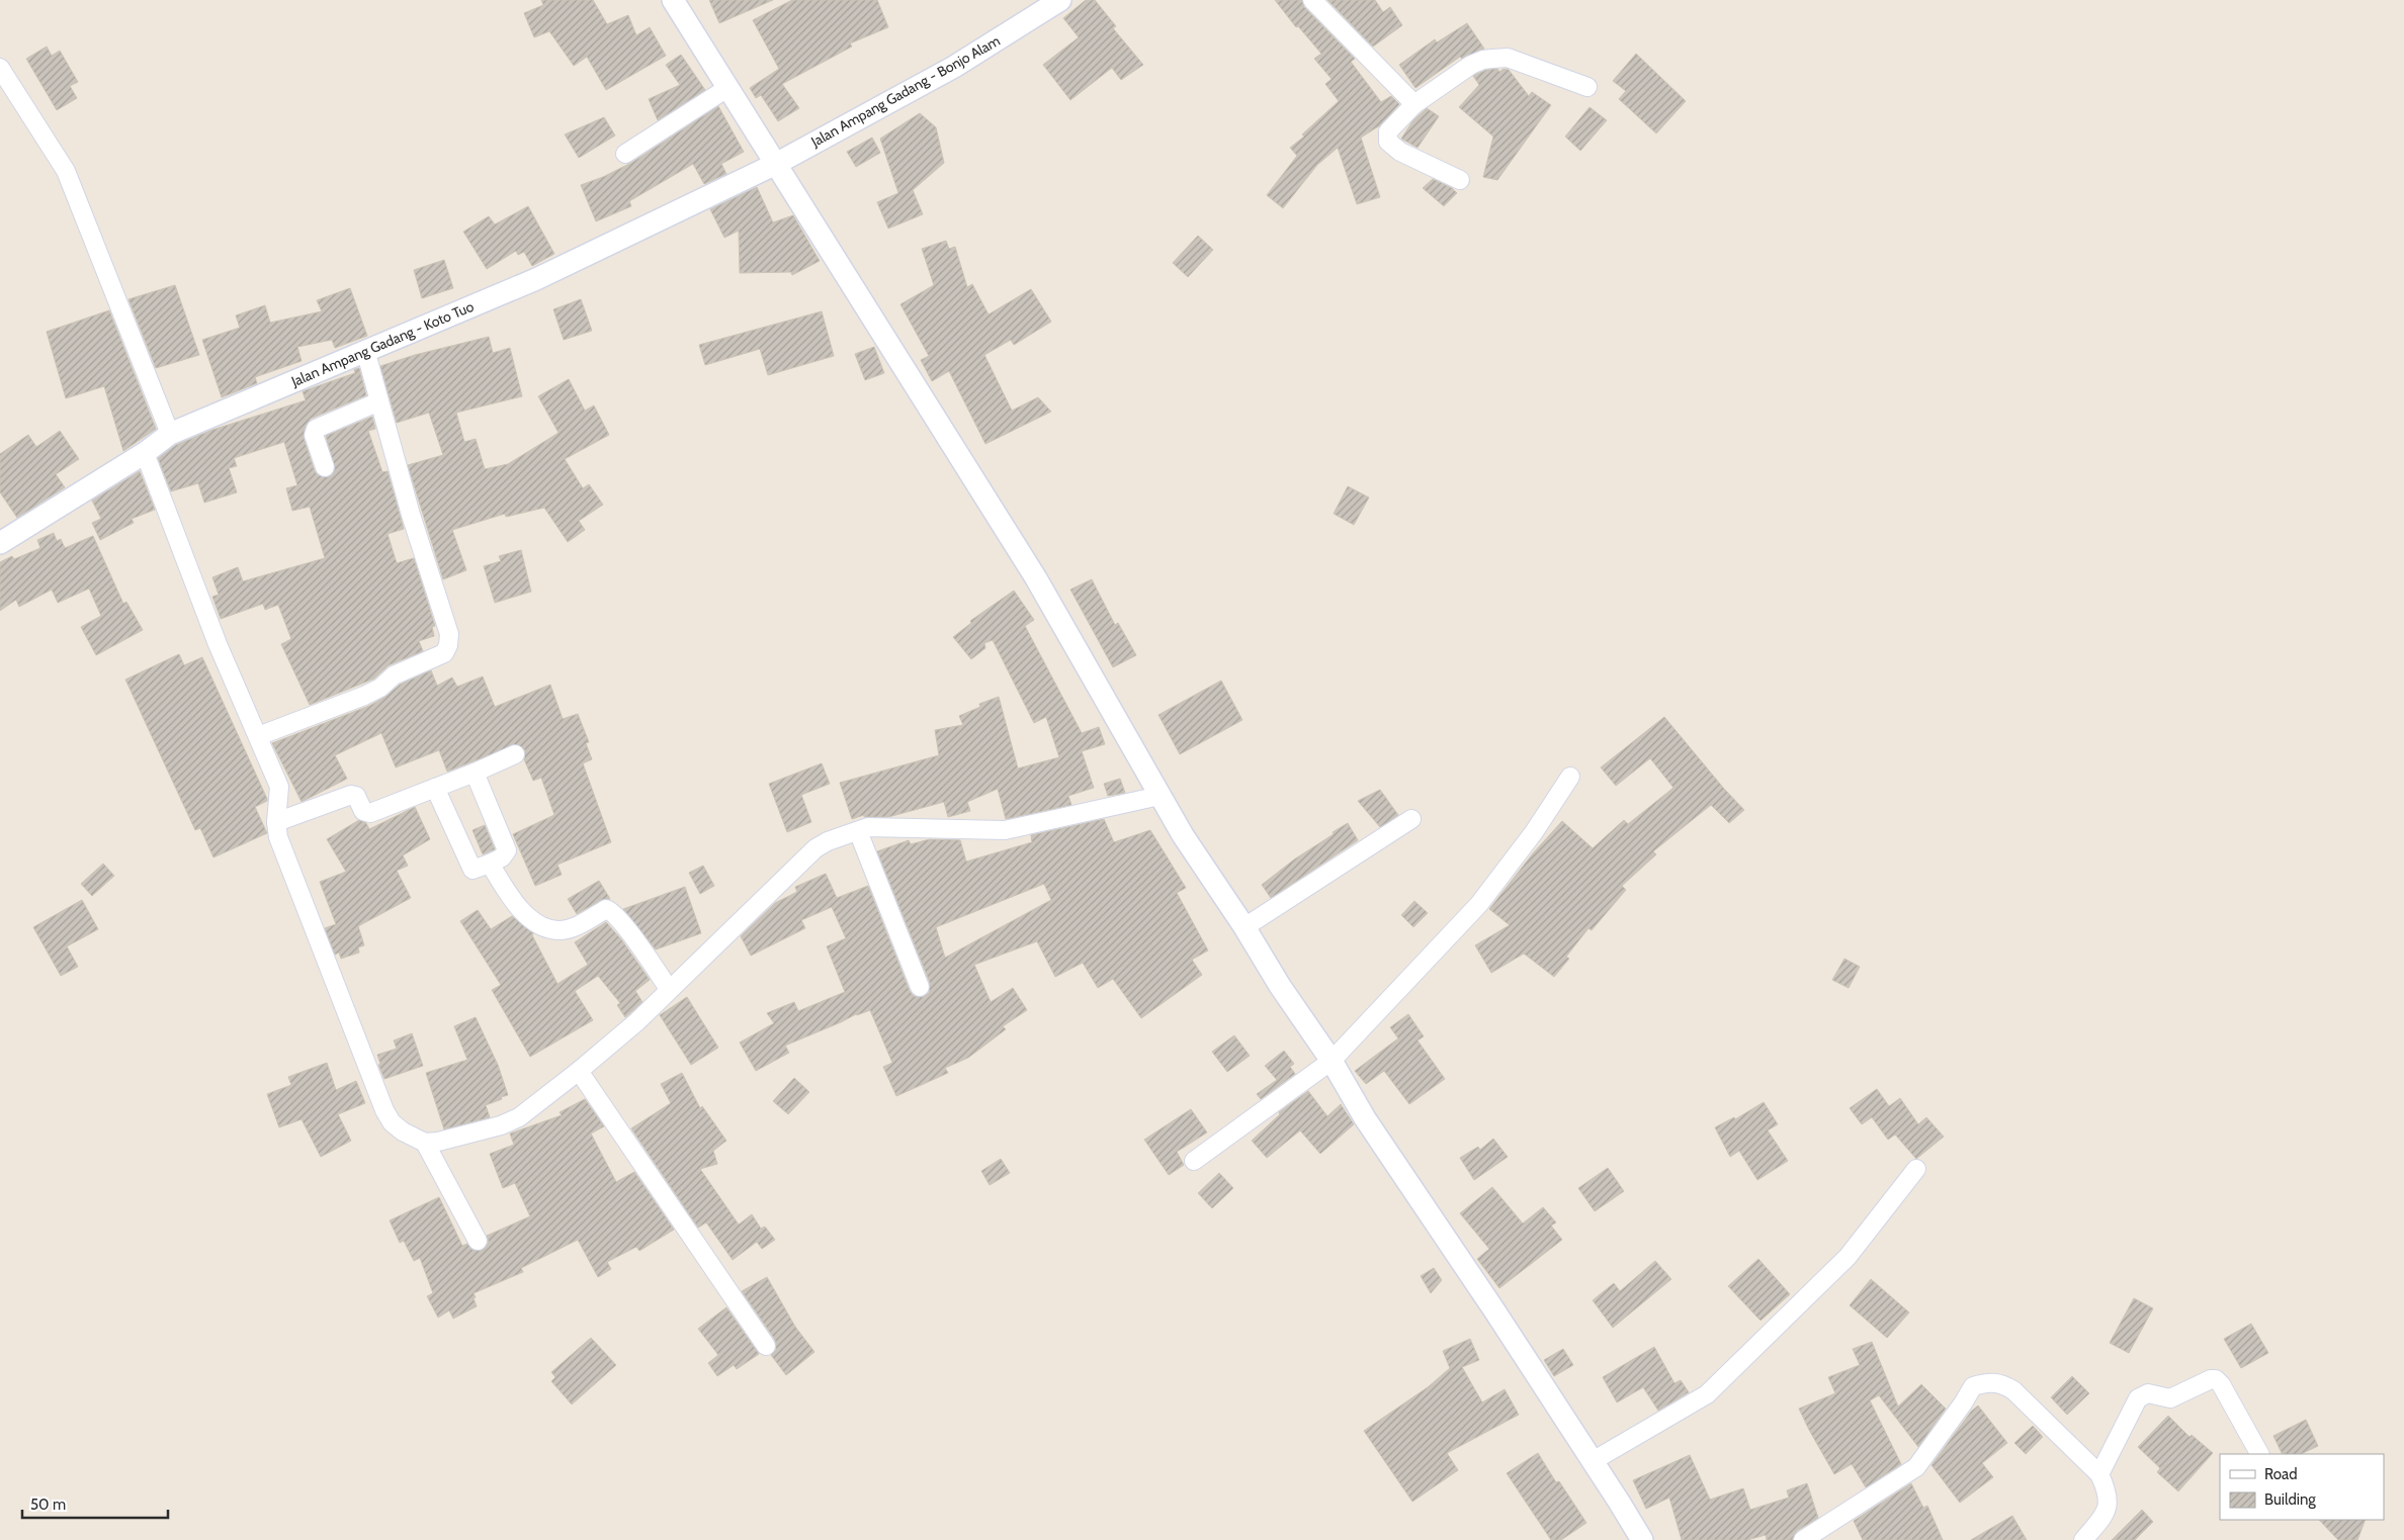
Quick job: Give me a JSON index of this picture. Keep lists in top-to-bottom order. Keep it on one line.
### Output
{"streets":{"street":["Jalan Ampang Gadang - Bonjo Alam","Jalan Ampang Gadang - Koto Tuo"]},"crossings":[["Jalan Ampang Gadang - Bonjo Alam","Jalan Ampang Gadang - Koto Tuo"]],"legend":["Road","Building"],"scale_bar":"50 m"}
